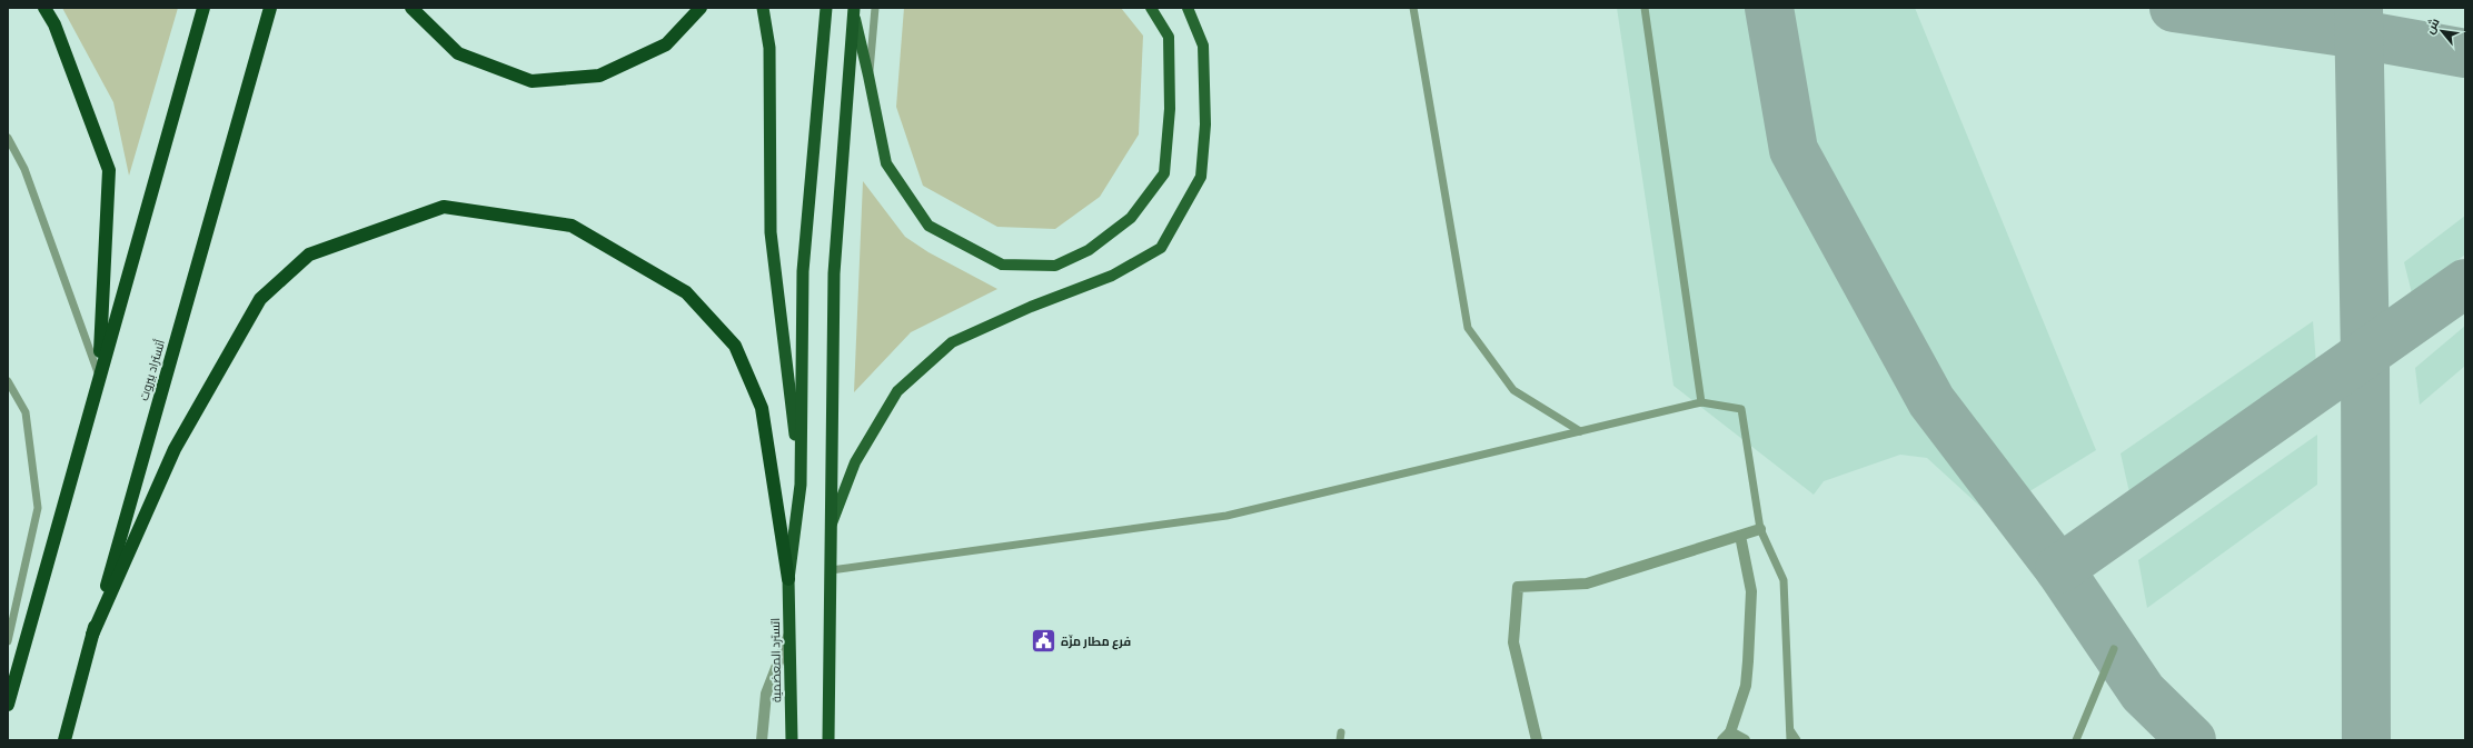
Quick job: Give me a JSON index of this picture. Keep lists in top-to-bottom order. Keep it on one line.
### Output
{"streets":{"highway":["أتستراد بيروت","اتسترد المعضمية"]},"places":{"public building":["فرع مطار مزّة"]},"north":"top left"}
